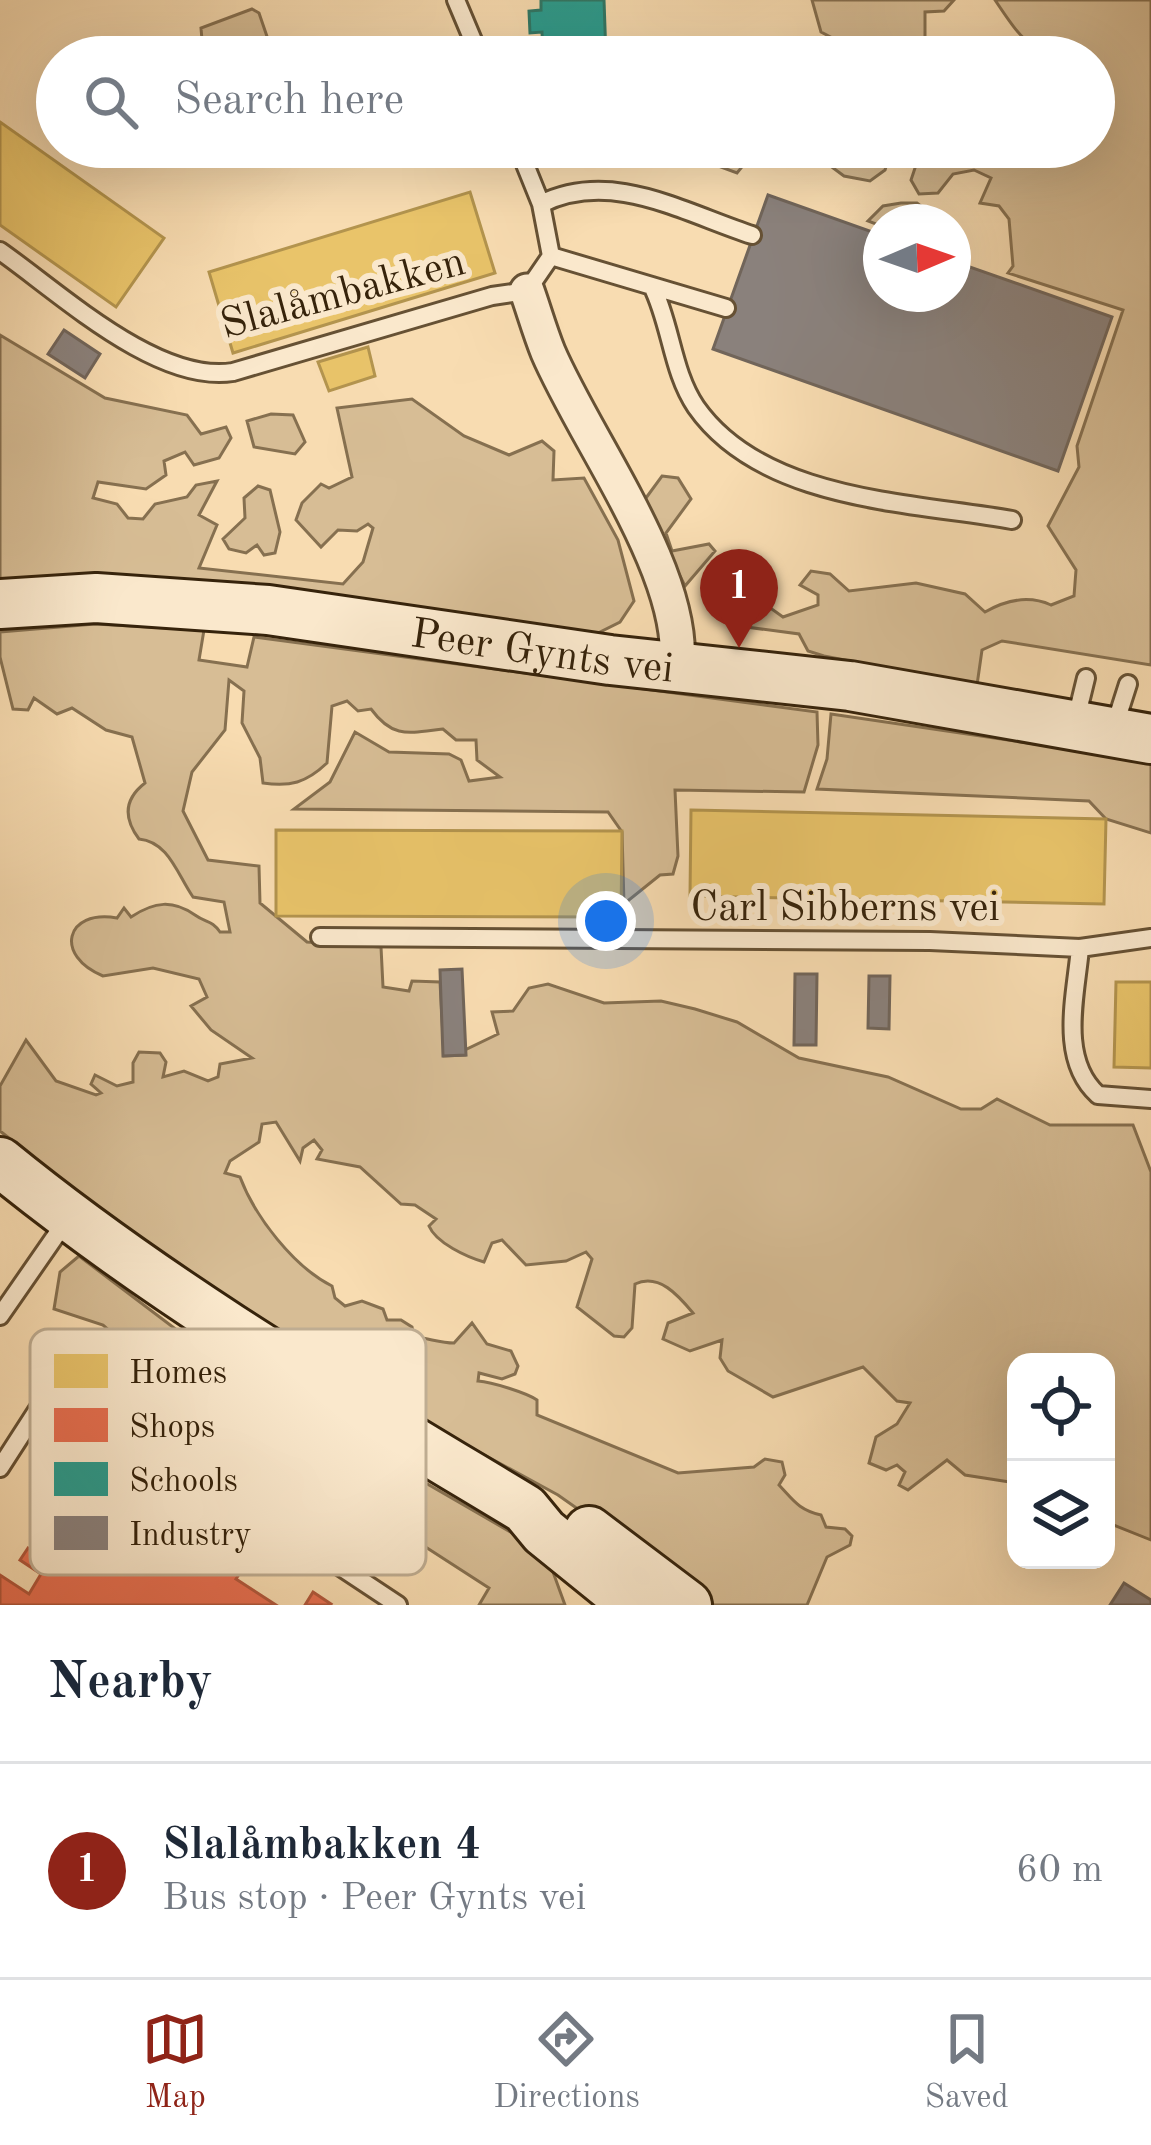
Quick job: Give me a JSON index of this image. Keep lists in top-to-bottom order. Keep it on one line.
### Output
{"streets":{"street":["Slalåmbakken","Peer Gynts vei"],"lane":["Carl Sibberns vei"]},"crossings":[["Slalåmbakken","Peer Gynts vei"]],"legend":["Homes","Shops","Schools","Industry"],"north":"right","page":{"search":"Search here","pins":"1","heading":"Nearby","list":[{"mark":"1","name":"Slalåmbakken 4","note":"Bus stop · Peer Gynts vei","value":"60 m"}],"nav":["Map","Directions","Saved"]}}
